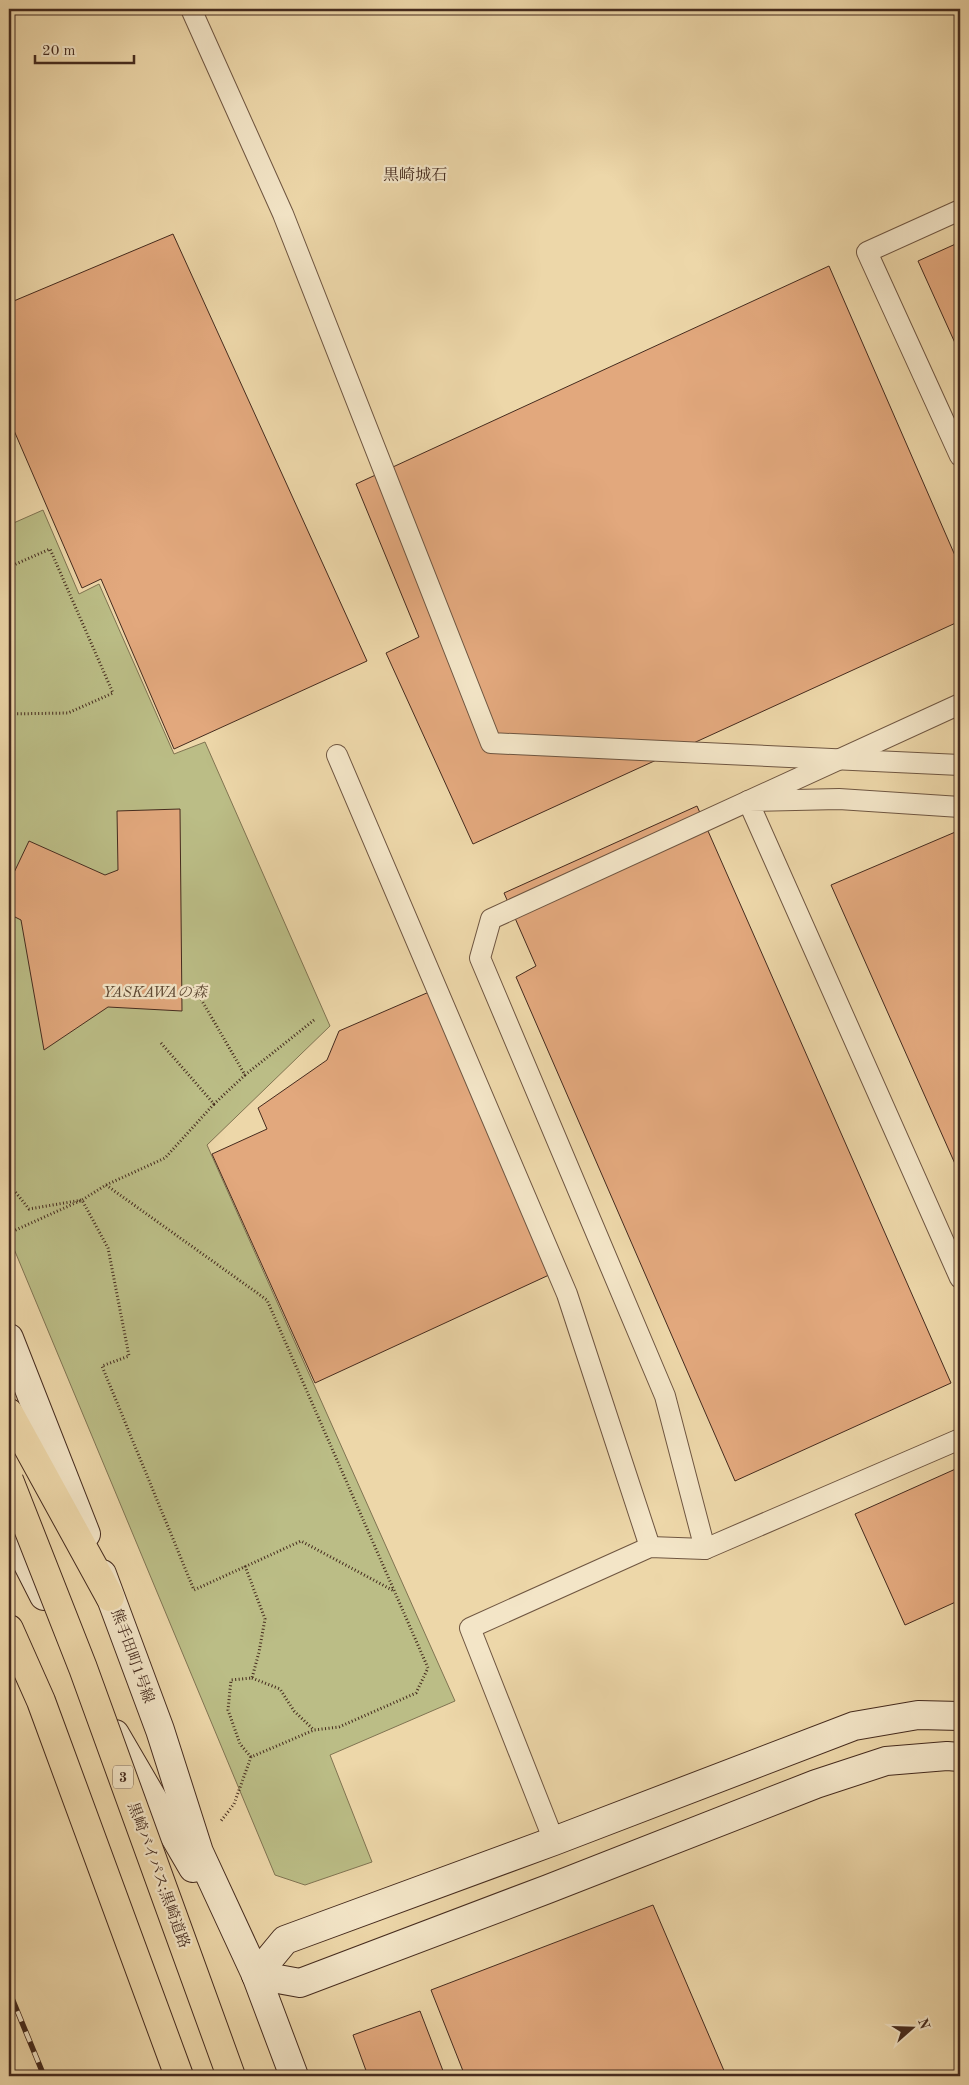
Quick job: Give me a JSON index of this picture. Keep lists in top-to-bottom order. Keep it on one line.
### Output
{"streets":{"highway":["3","黒崎バイパス;黒崎道路"],"street":["熊手田町1号線"]},"districts":["黒崎城石"],"parks":["YASKAWAの森"],"scale_bar":"20 m","north":"right"}
